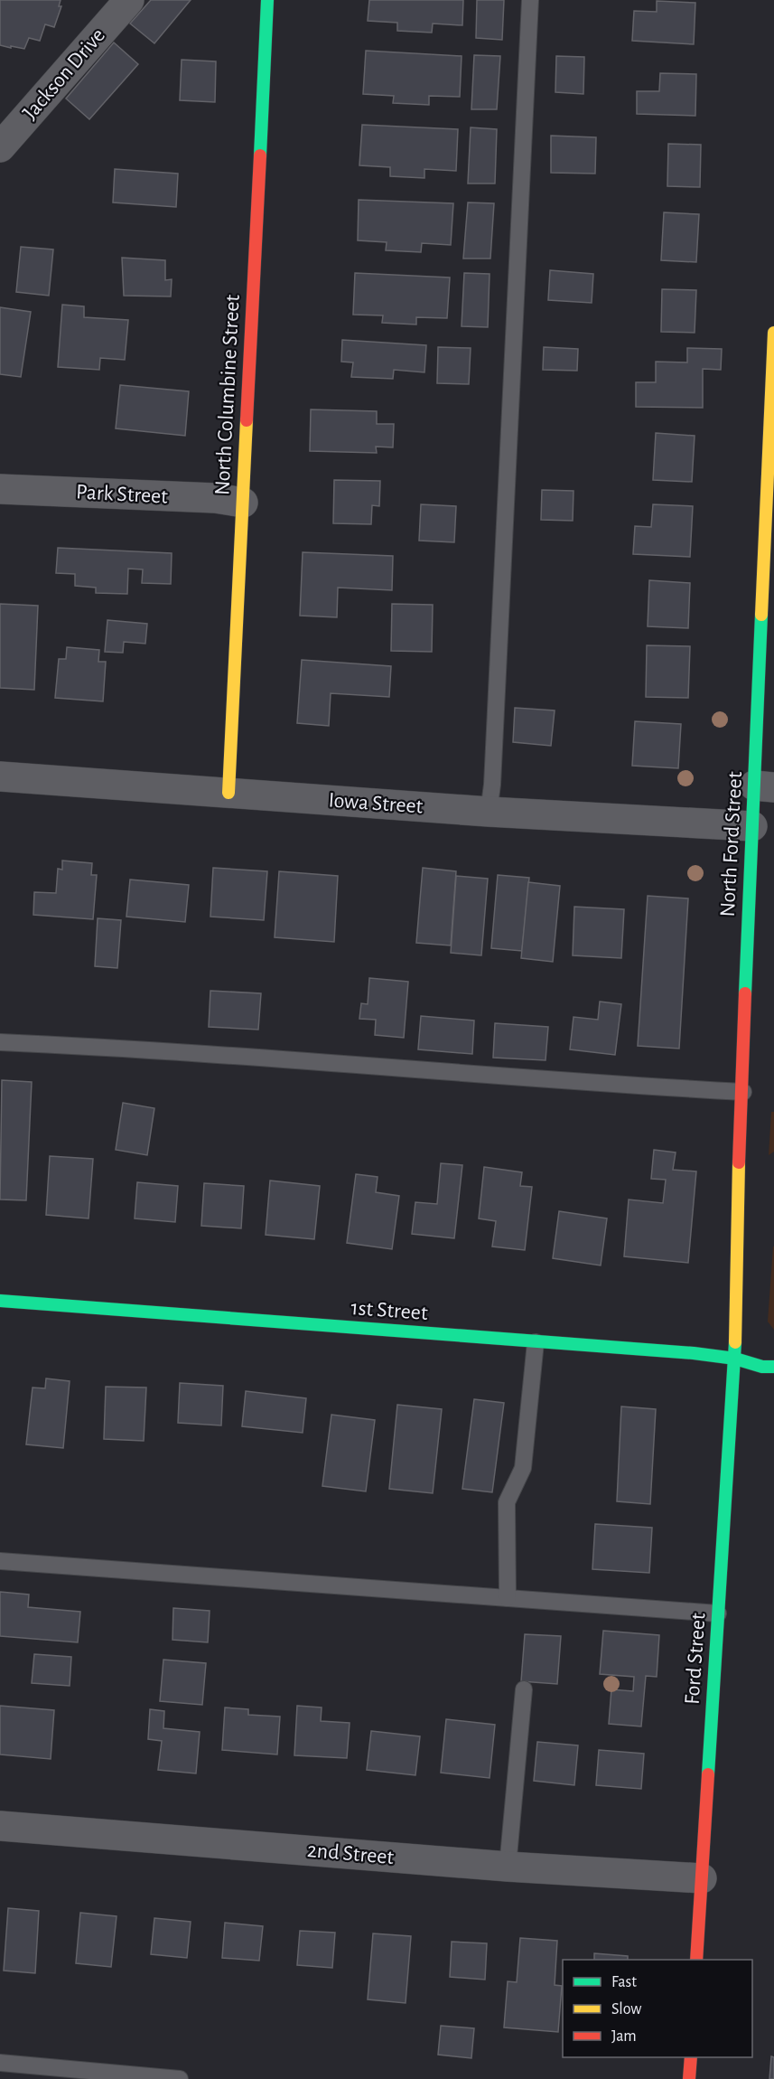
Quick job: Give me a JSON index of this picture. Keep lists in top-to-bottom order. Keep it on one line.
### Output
{"streets":{"street":["Jackson Drive","North Columbine Street","Park Street","Iowa Street","North Ford Street","1st Street","Ford Street","2nd Street"]},"crossings":[["North Columbine Street","Park Street"],["North Columbine Street","Iowa Street"],["Iowa Street","North Ford Street"],["North Ford Street","1st Street"],["North Ford Street","Ford Street"],["1st Street","Ford Street"],["Ford Street","2nd Street"]],"legend":["Fast","Slow","Jam"]}
